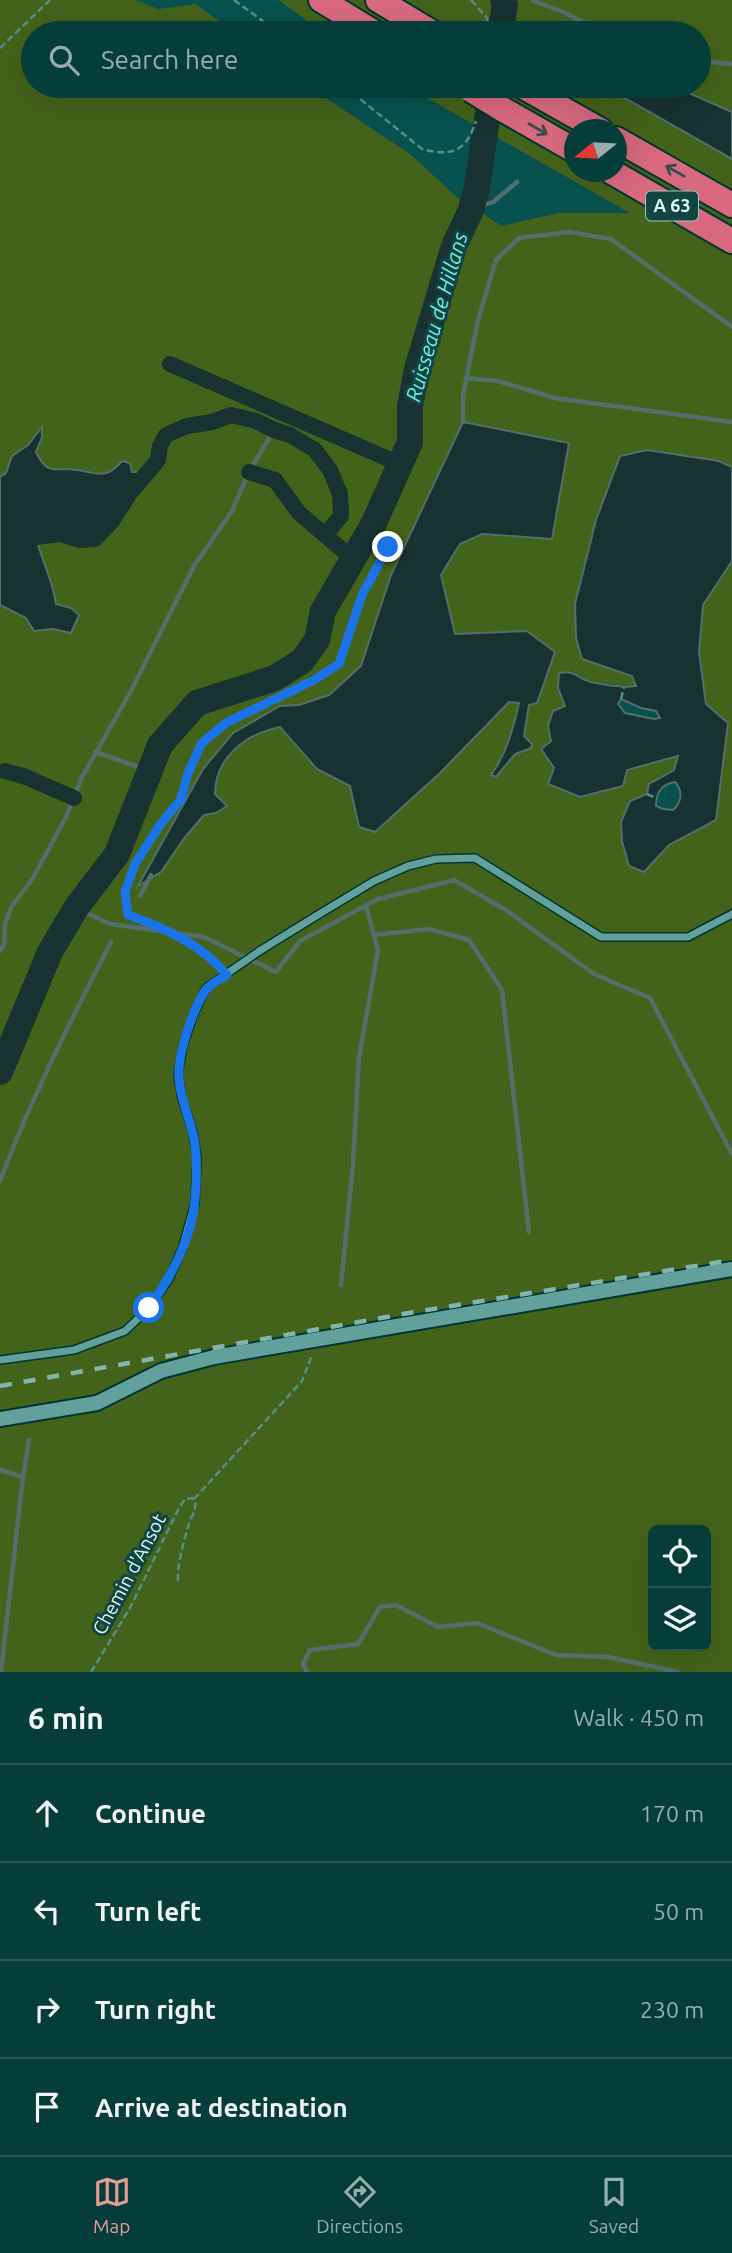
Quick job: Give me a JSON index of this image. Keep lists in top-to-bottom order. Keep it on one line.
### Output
{"streets":{"highway":["A 63"],"path":["Chemin d'Ansot"]},"water":["Ruisseau de Hillans"],"north":"left","page":{"search":"Search here","heading":["6 min","Walk · 450 m"],"list":[["Continue","170 m"],["Turn left","50 m"],["Turn right","230 m"],"Arrive at destination"],"nav":["Map","Directions","Saved"]}}
